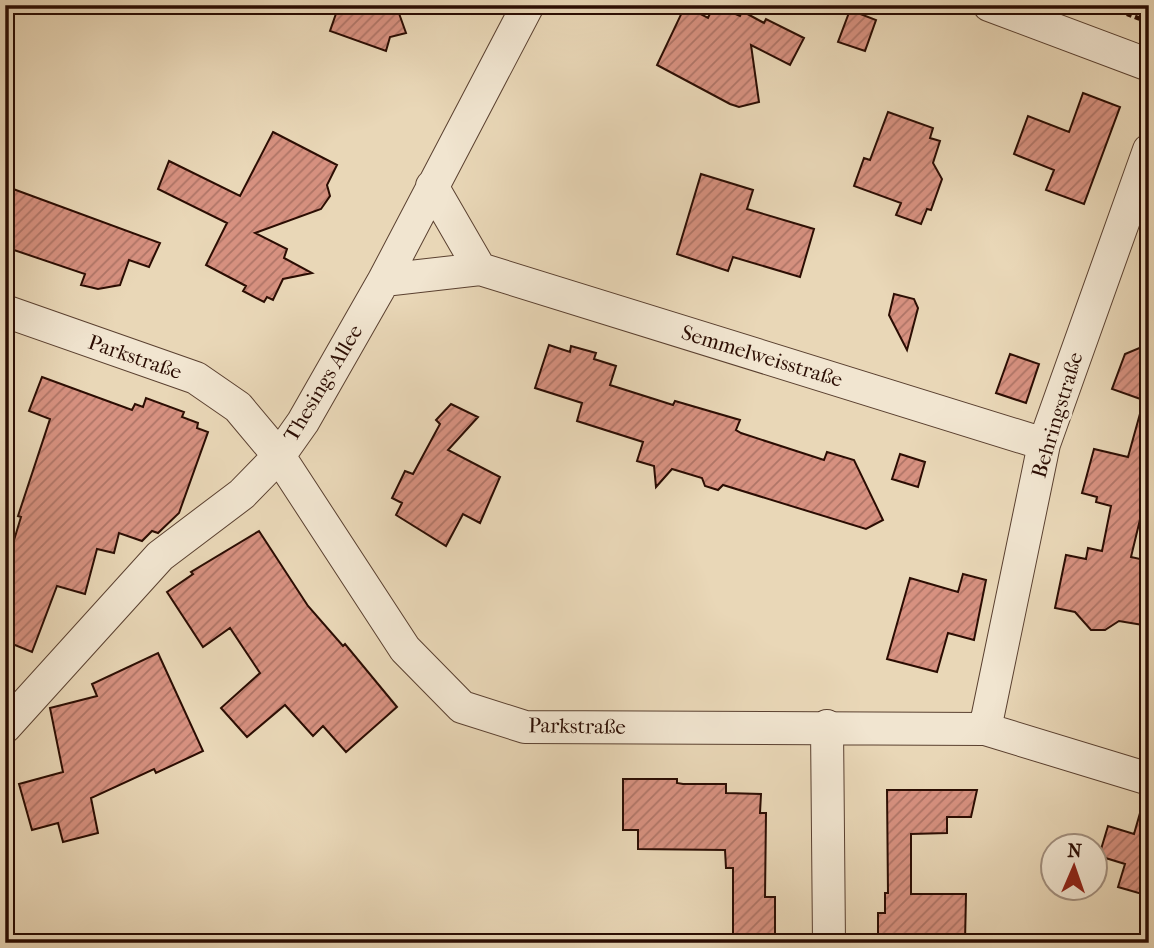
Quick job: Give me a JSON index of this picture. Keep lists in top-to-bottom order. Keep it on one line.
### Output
{"streets":{"street":["Semmelweisstraße","Parkstraße","Thesings Allee","Behringstraße"]},"crossings":[["Semmelweisstraße","Thesings Allee"],["Semmelweisstraße","Behringstraße"],["Parkstraße","Thesings Allee"],["Parkstraße","Behringstraße"]],"north":"top"}
